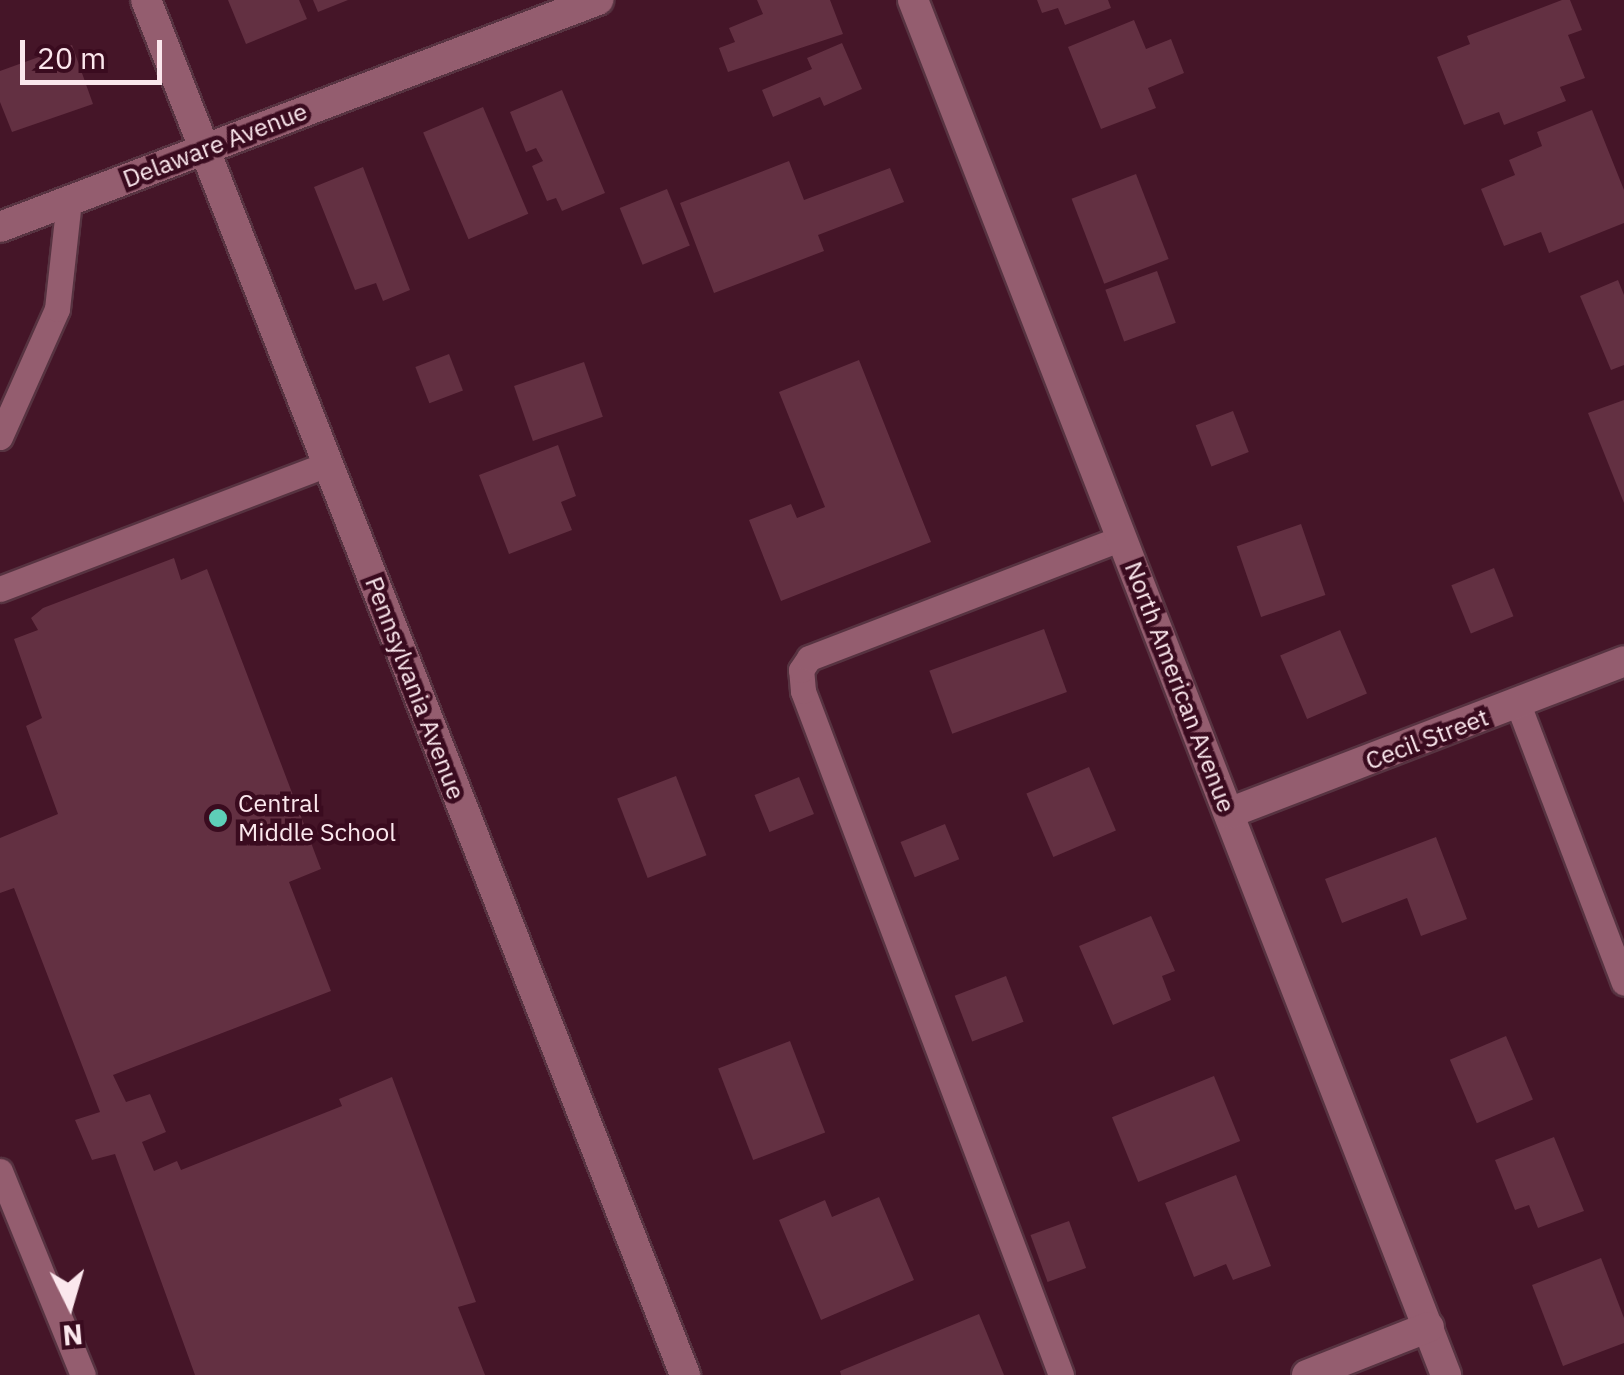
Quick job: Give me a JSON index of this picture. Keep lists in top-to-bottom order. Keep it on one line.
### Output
{"streets":{"street":["Delaware Avenue","North American Avenue","Pennsylvania Avenue","Cecil Street"]},"crossings":[["Delaware Avenue","Pennsylvania Avenue"],["North American Avenue","Cecil Street"]],"places":["Central Middle School"],"scale_bar":"20 m","north":"bottom"}
